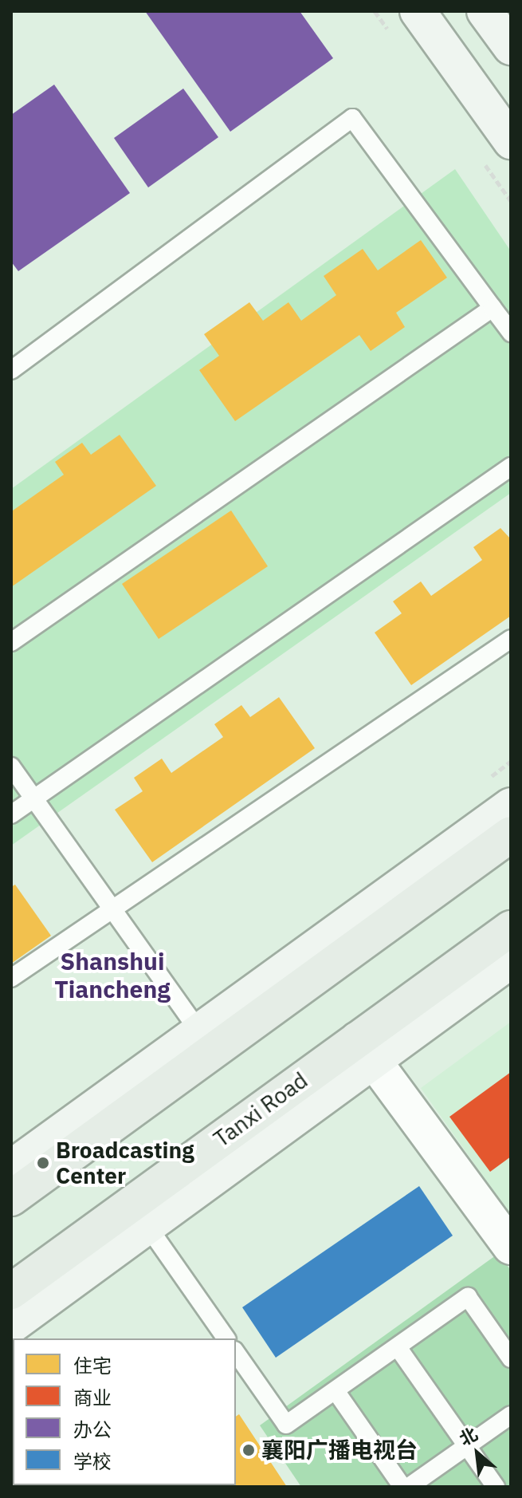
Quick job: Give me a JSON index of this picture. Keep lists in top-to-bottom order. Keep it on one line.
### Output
{"streets":{"main road":["Tanxi Road"]},"districts":["Shanshui Tiancheng"],"places":["Broadcasting Center","襄阳广播电视台"],"legend":["住宅","商业","办公","学校"],"north":"top left"}
